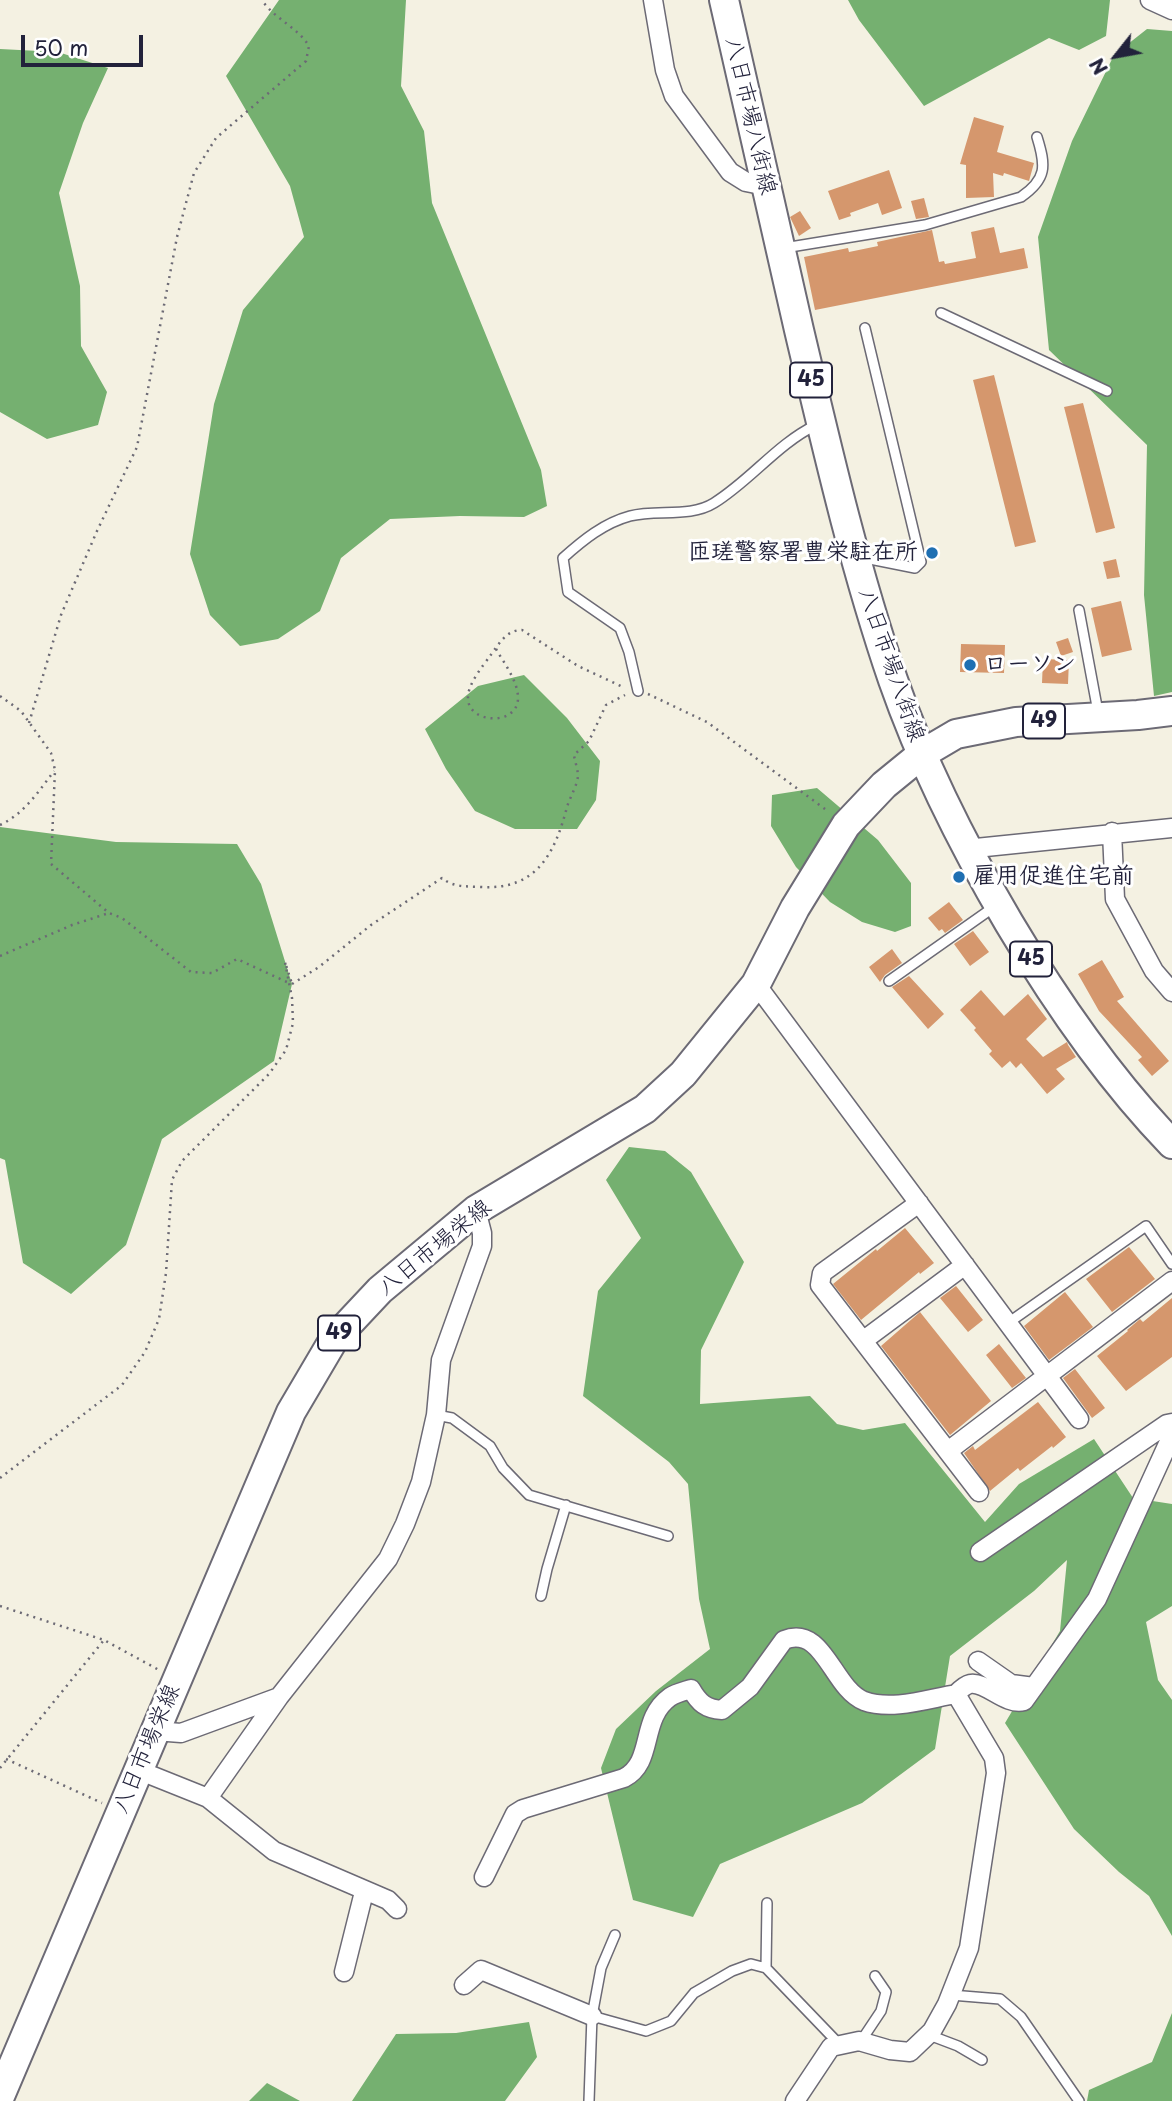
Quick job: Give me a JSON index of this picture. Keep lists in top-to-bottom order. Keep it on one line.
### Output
{"streets":{"main road":["八日市場八街線","45","49","八日市場栄線"]},"crossings":[["八日市場八街線","八日市場栄線"]],"places":["匝瑳警察署豊栄駐在所","ローソン","雇用促進住宅前"],"scale_bar":"50 m","north":"bottom left"}
